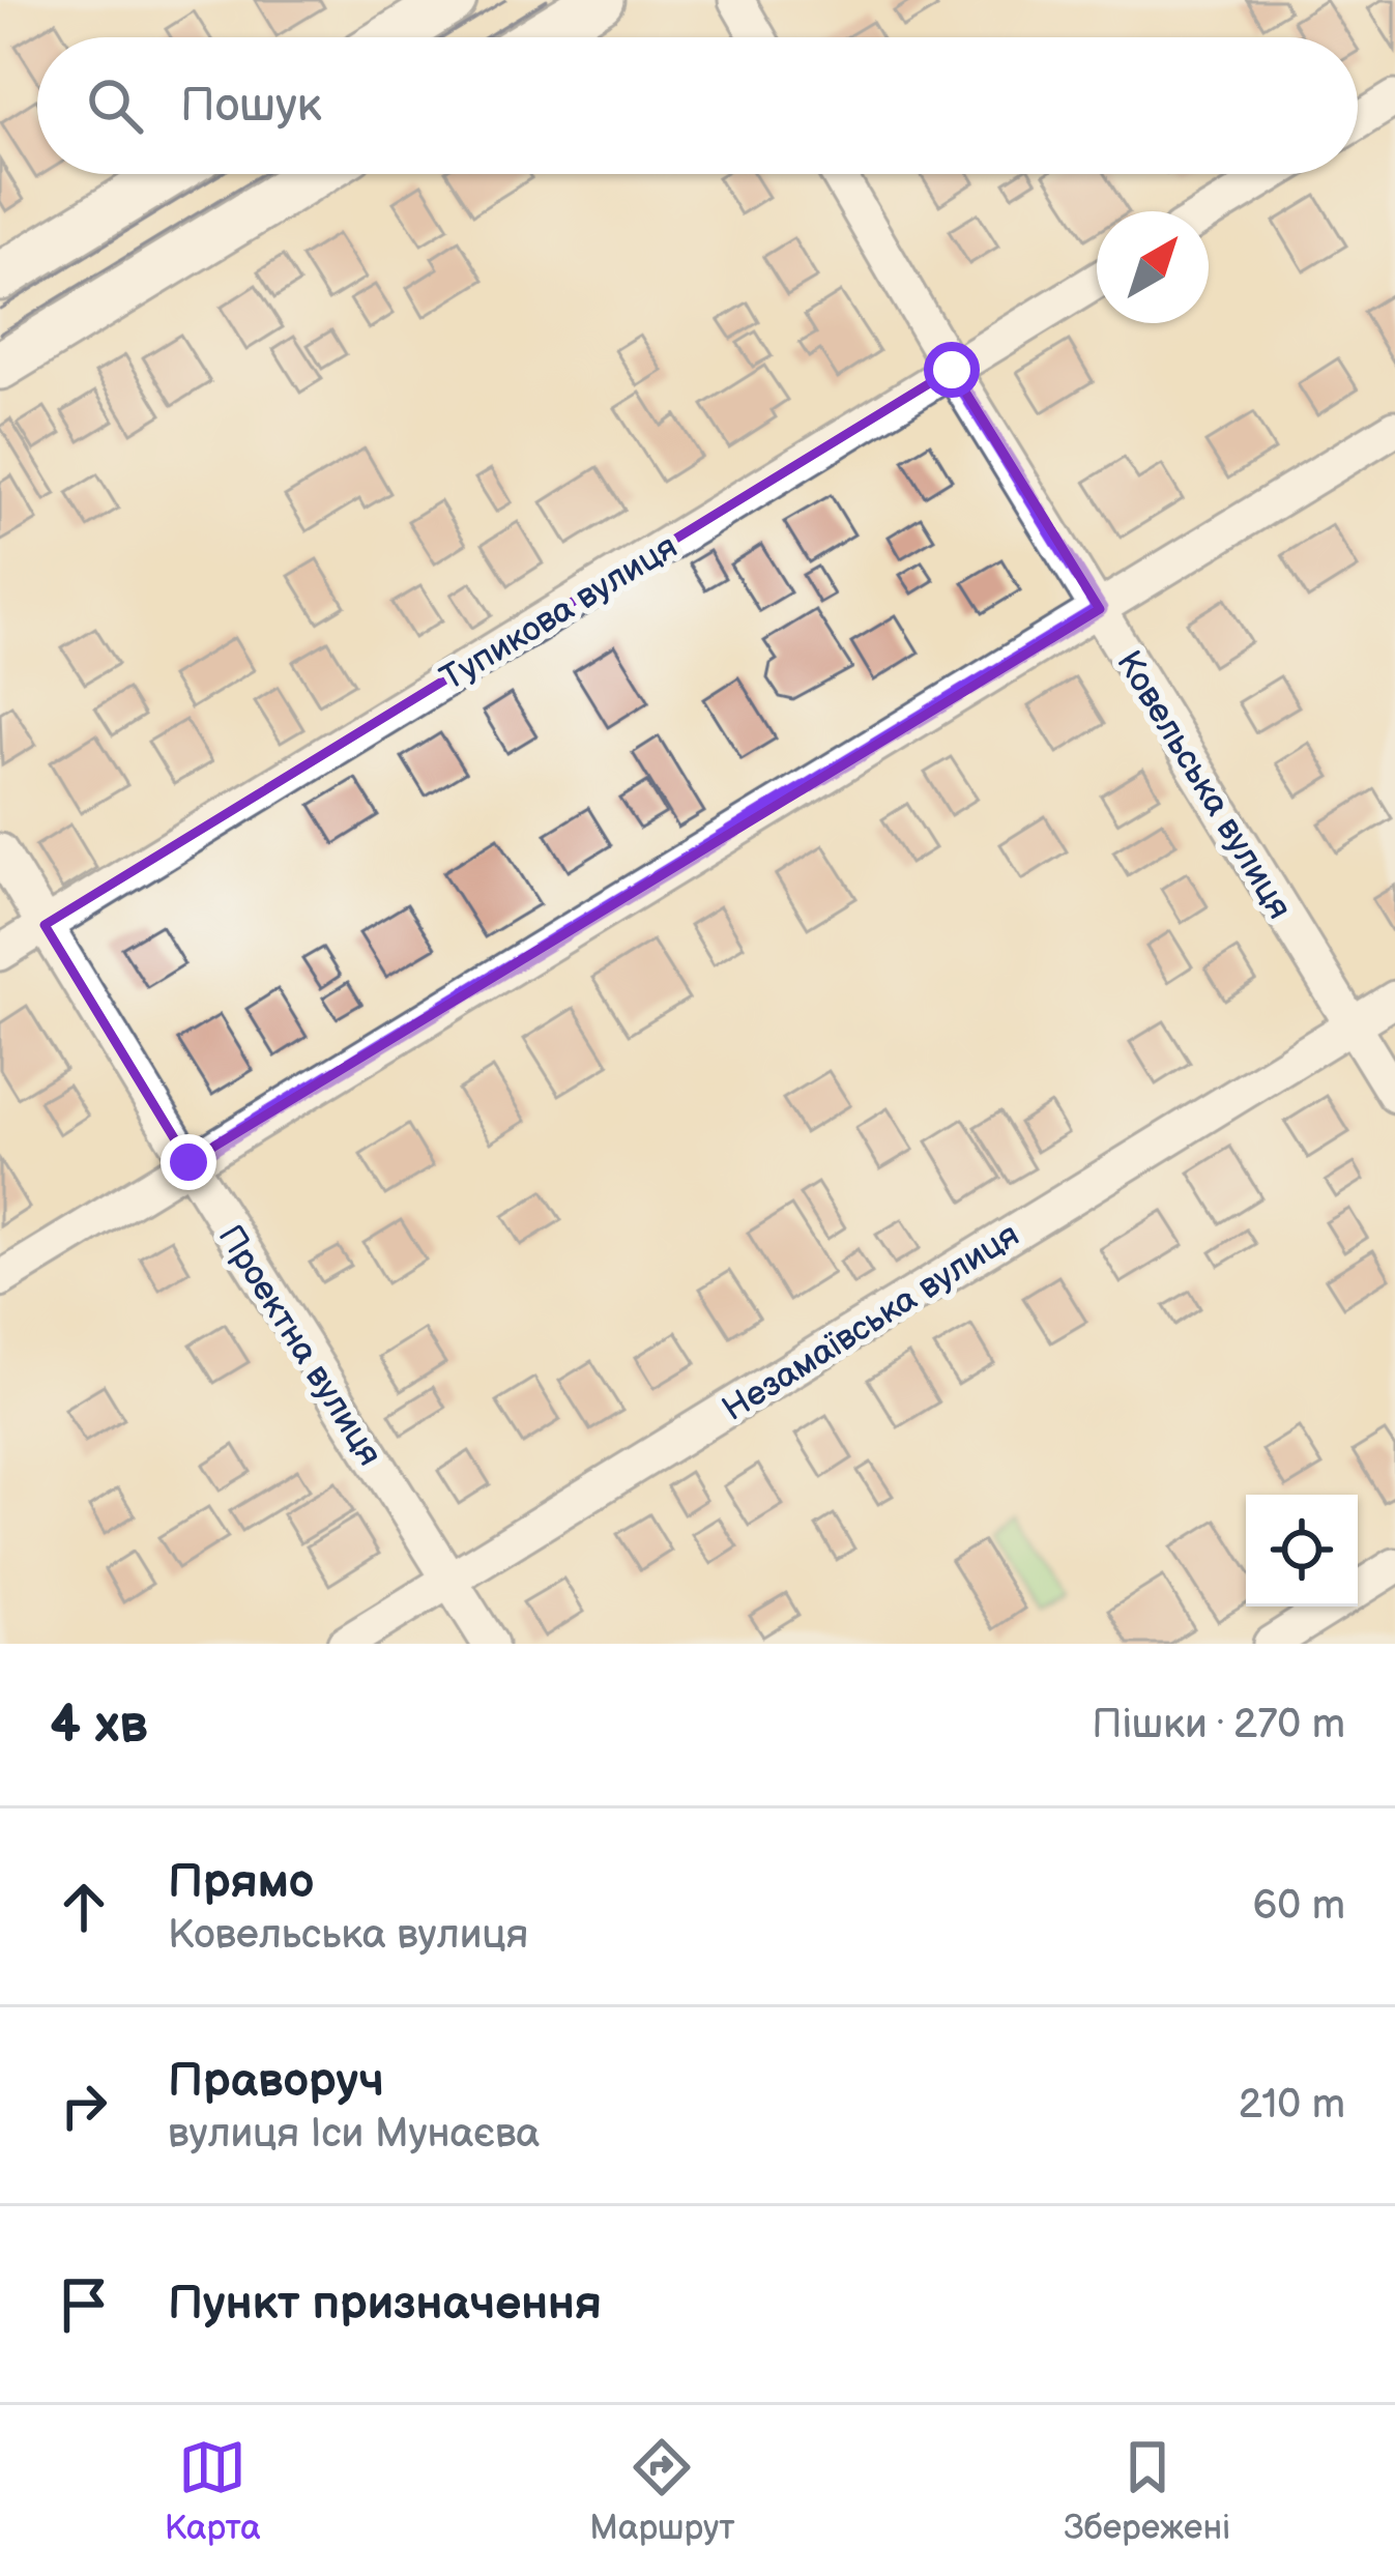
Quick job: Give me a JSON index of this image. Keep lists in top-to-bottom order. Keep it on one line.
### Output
{"streets":{"street":["Тупикова вулиця","Ковельська вулиця","Незамаївська вулиця","Проектна вулиця"]},"crossings":[["Тупикова вулиця","Ковельська вулиця"],["Тупикова вулиця","Проектна вулиця"],["Ковельська вулиця","Незамаївська вулиця"],["Незамаївська вулиця","Проектна вулиця"]],"north":"top right","page":{"search":"Пошук","heading":["4 хв","Пішки · 270 m"],"list":[["Прямо","Ковельська вулиця","60 m"],["Праворуч","вулиця Іси Мунаєва","210 m"],"Пункт призначення"],"nav":["Карта","Маршрут","Збережені"]}}
